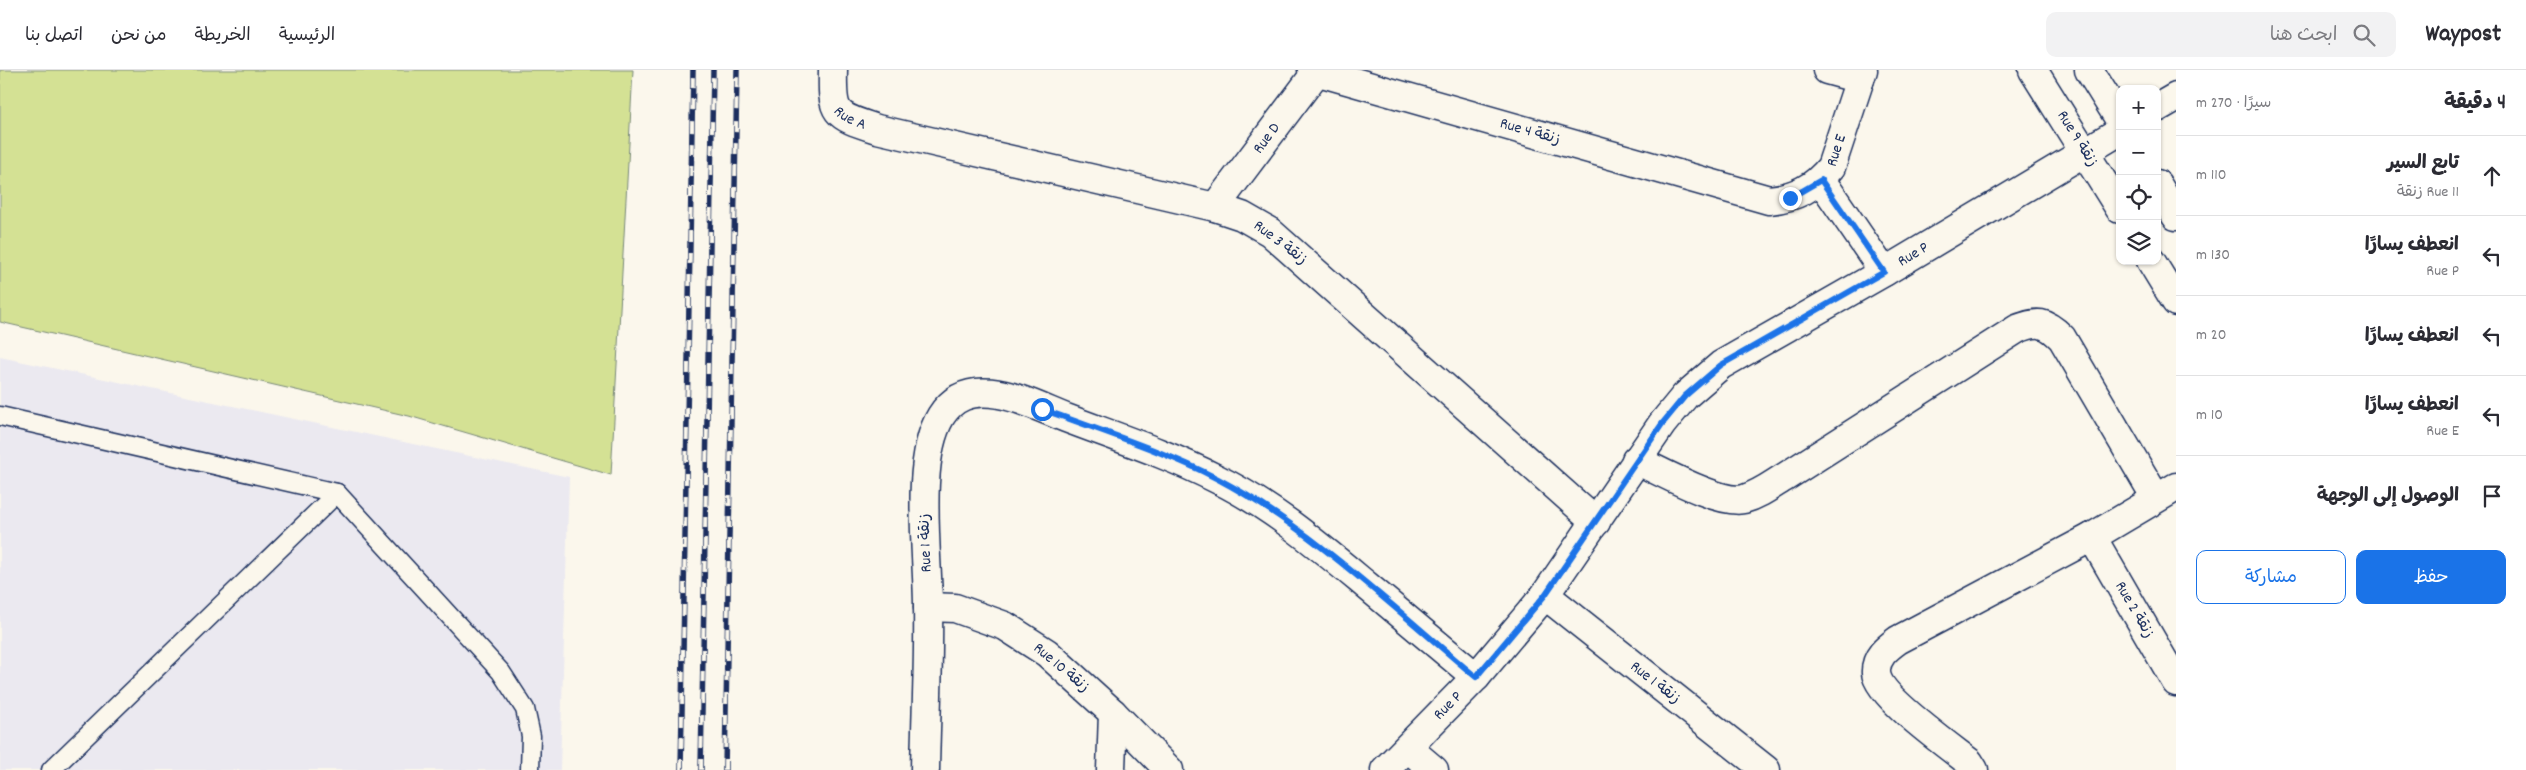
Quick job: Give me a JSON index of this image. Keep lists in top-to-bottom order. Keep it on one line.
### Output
{"streets":{"street":["Rue A","Rue 4 زنقة","Rue D","Rue 9 زنقة","Rue E","Rue 3 زنقة","Rue P","Rue 1 زنقة","Rue 2 زنقة","Rue 10 زنقة"]},"crossings":[["Rue A","Rue 3 زنقة"],["Rue 4 زنقة","Rue D"],["Rue 4 زنقة","Rue E"],["Rue D","Rue 3 زنقة"],["Rue 9 زنقة","Rue P"],["Rue 3 زنقة","Rue P"],["Rue P","Rue 1 زنقة"],["Rue 1 زنقة","Rue 10 زنقة"]],"page":{"header":"Waypost","search":"ابحث هنا","nav":["الرئيسية","الخريطة","من نحن","اتصل بنا"],"heading":["4 دقيقة","سيرًا · 270 m"],"map_buttons":["+","−"],"list":[["تابع السير","Rue 11 زنقة","110 m"],["انعطف يسارًا","Rue P","130 m"],["انعطف يسارًا","20 m"],["انعطف يسارًا","Rue E","10 m"],"الوصول إلى الوجهة"],"buttons":["حفظ","مشاركة"]}}
